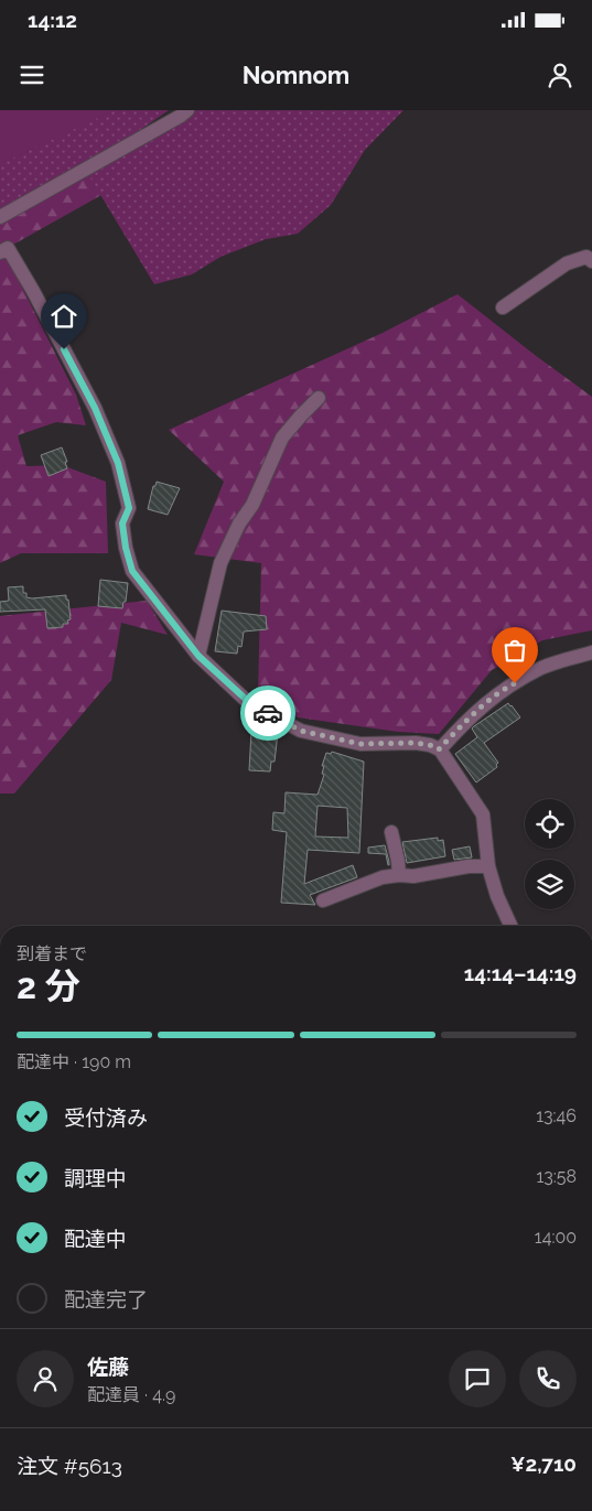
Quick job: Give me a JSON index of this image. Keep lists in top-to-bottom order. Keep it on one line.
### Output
{"page":{"status":"14:12","header":"Nomnom","heading":["2 分","到着まで","14:14–14:19"],"panel":["佐藤","配達員 · 4.9","注文 #5613","¥2,710"],"bar":"配達中 · 190 m","list":[["受付済み","13:46"],["調理中","13:58"],["配達中","14:00"],"配達完了"]}}
